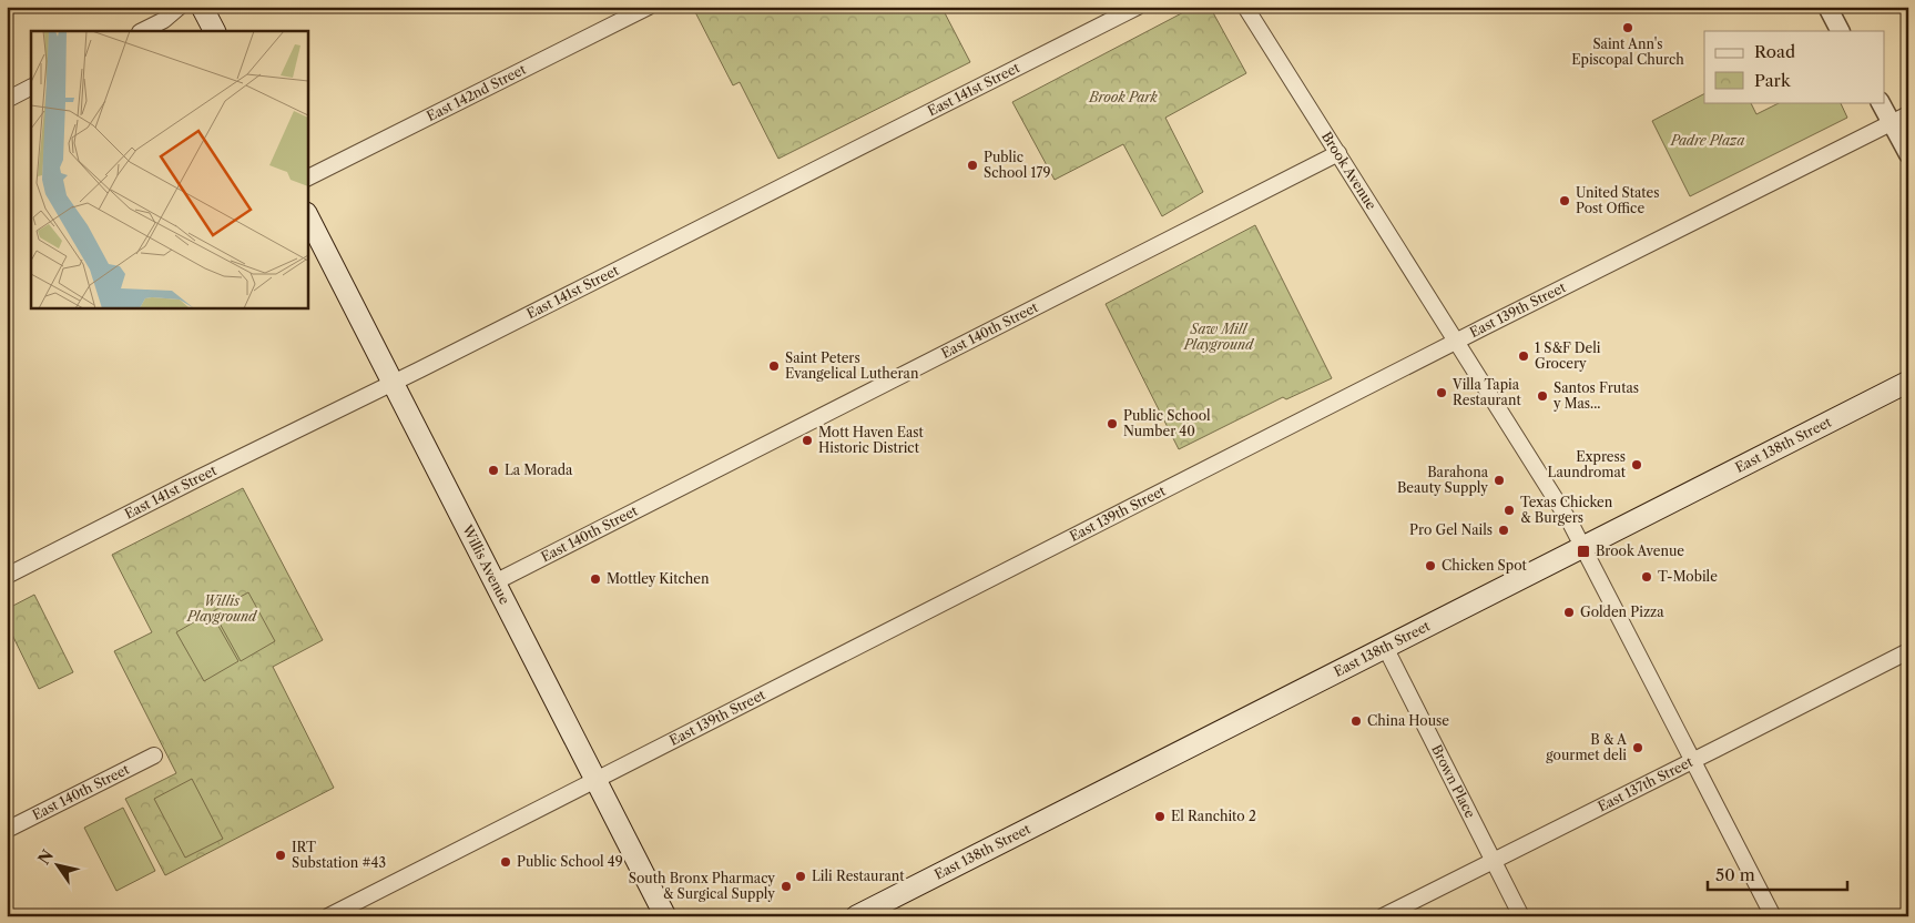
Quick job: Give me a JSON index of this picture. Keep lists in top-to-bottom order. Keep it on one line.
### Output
{"streets":{"main road":["East 138th Street","Willis Avenue"],"street":["East 141st Street","East 142nd Street","Brook Avenue","East 139th Street","East 140th Street","Brown Place","East 137th Street"]},"crossings":[["East 141st Street","Willis Avenue"],["Brook Avenue","East 139th Street"],["Brook Avenue","East 140th Street"],["Brook Avenue","East 138th Street"],["Brook Avenue","East 137th Street"],["East 139th Street","Willis Avenue"],["East 140th Street","Willis Avenue"],["East 138th Street","Brown Place"],["Brown Place","East 137th Street"]],"parks":["Brook Park","Padre Plaza","Saw Mill Playground","Willis Playground"],"places":{"other":["Saint Ann's Episcopal Church","Public School 179","United States Post Office","1 S&F Deli Grocery","Saint Peters Evangelical Lutheran","Villa Tapia Restaurant","Santos Frutas y Mas...","Public School Number 40","Mott Haven East Historic District","Express Laundromat","La Morada","Barahona Beauty Supply","Texas Chicken & Burgers","Pro Gel Nails","Chicken Spot","T-Mobile","Mottley Kitchen","Golden Pizza","China House","B & A gourmet deli","El Ranchito 2","IRT Substation #43","Public School 49","Lili Restaurant","South Bronx Pharmacy & Surgical Supply"],"transit":["Brook Avenue"]},"legend":["Road","Park"],"scale_bar":"50 m","north":"top left"}
